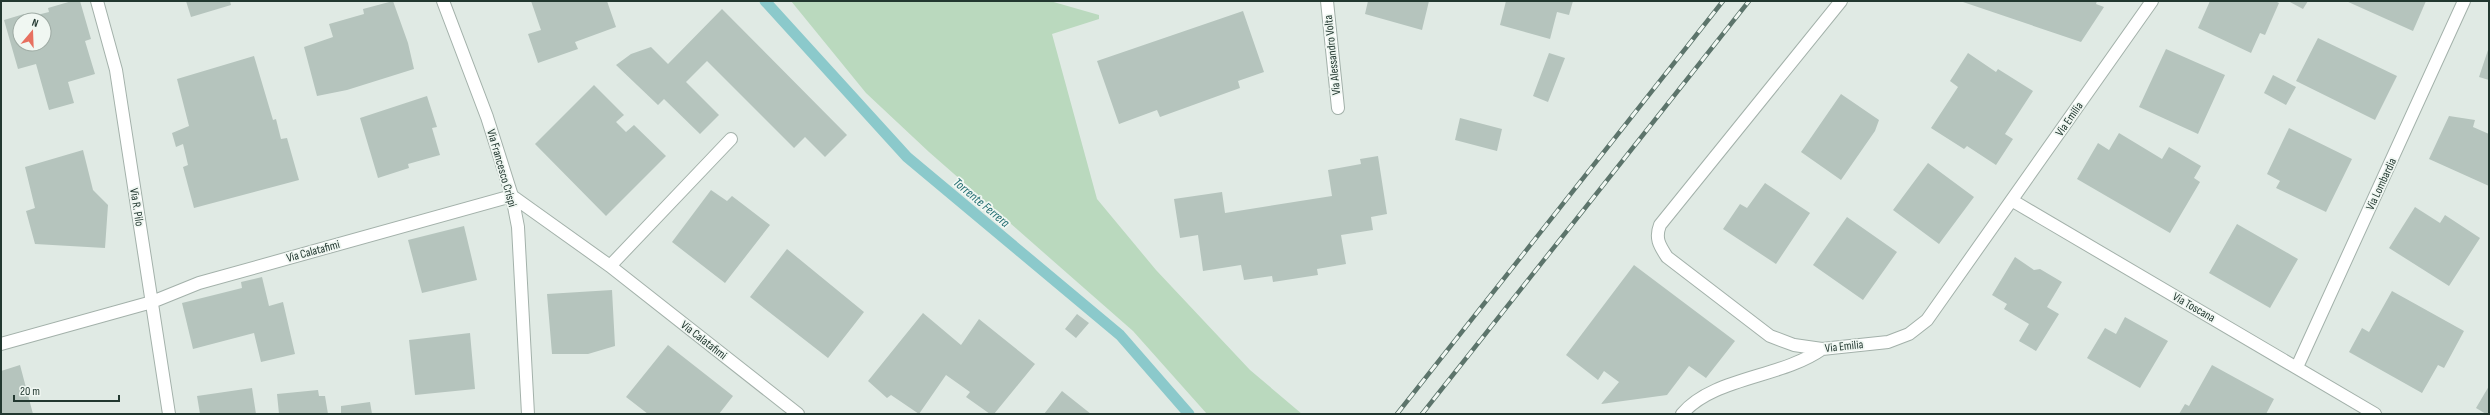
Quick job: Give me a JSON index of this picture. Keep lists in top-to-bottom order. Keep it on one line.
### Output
{"streets":{"street":["Via Alessandro Volta","Via Emilia","Via Francesco Crispi","Via Lombardia","Via R. Pilo","Via Calatafimi","Via Toscana"]},"crossings":[["Via Emilia","Via Toscana"],["Via Francesco Crispi","Via Calatafimi"],["Via Lombardia","Via Toscana"],["Via R. Pilo","Via Calatafimi"]],"water":["Torrente Ferrera"],"scale_bar":"20 m","north":"top"}
